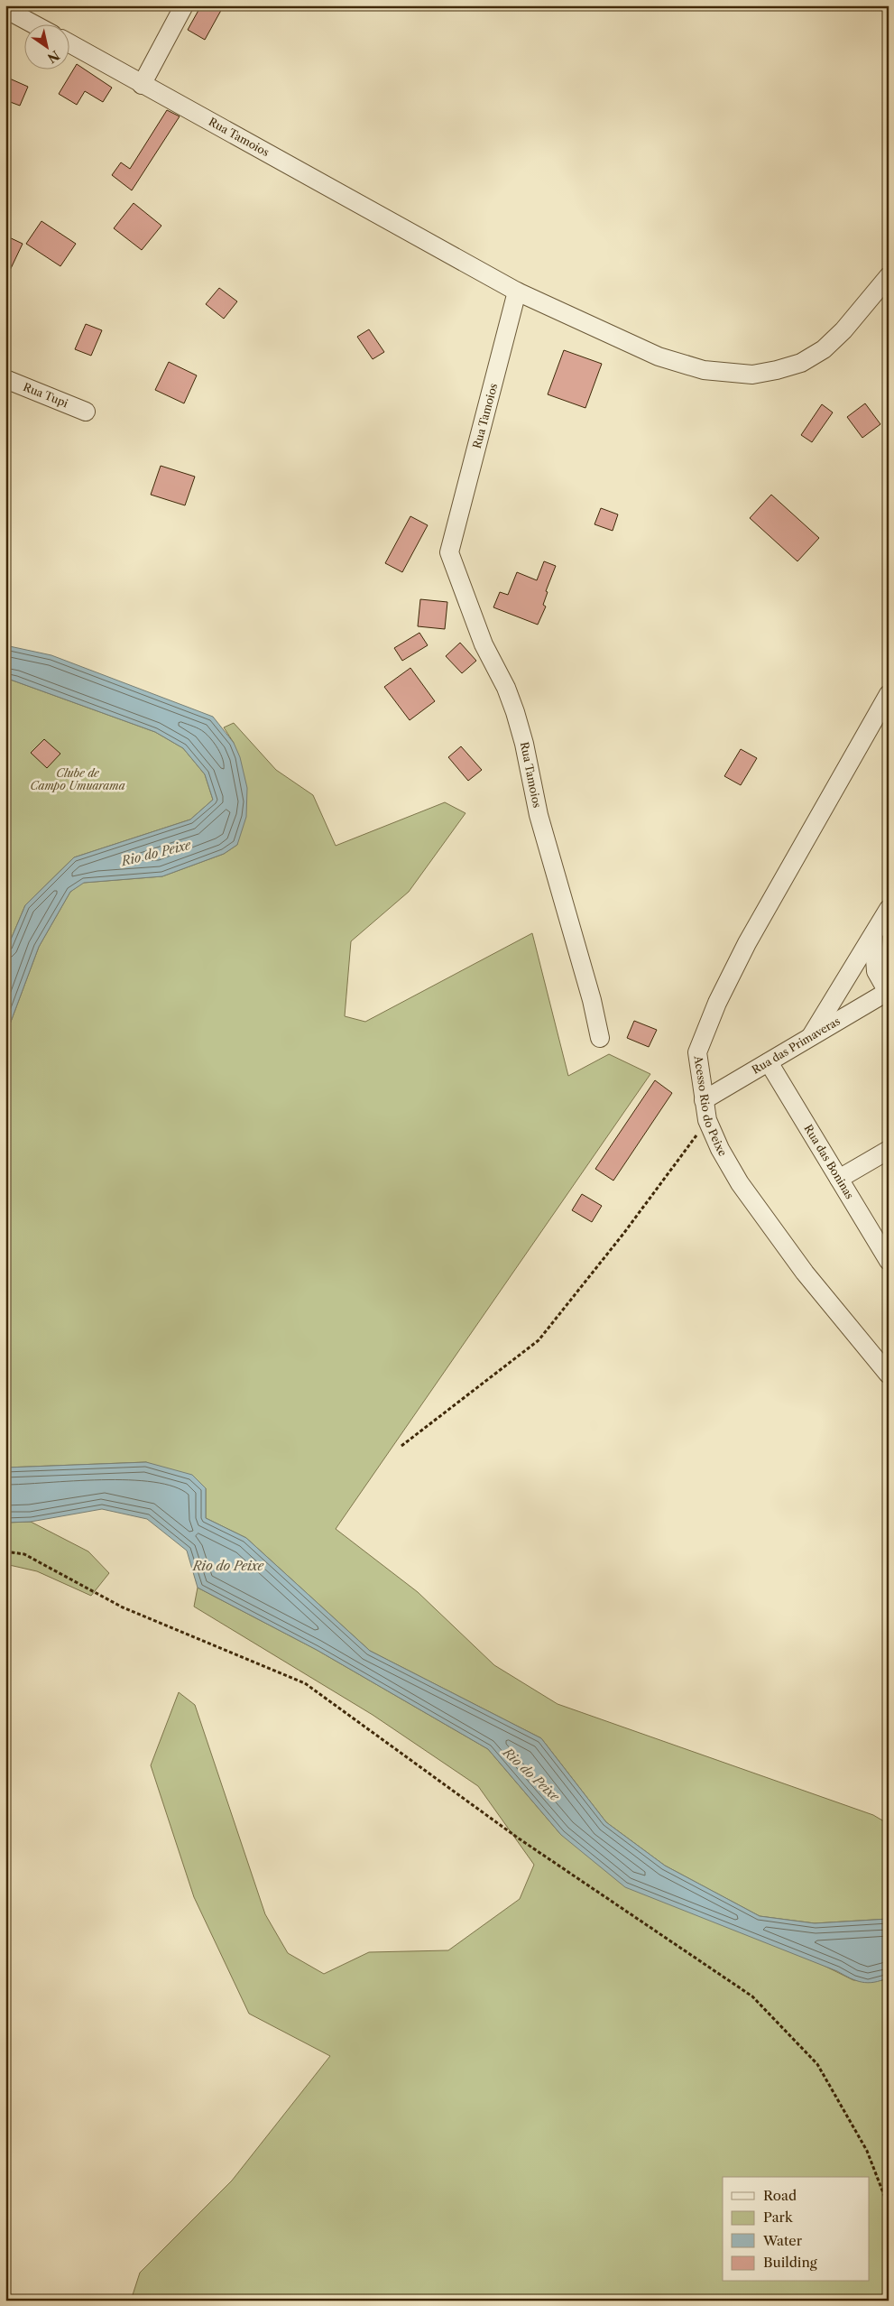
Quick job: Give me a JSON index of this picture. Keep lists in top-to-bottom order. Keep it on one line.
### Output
{"streets":{"street":["Rua Tamoios","Rua Tupi","Rua das Primaveras","Acesso Rio do Peixe","Rua das Boninas"]},"crossings":[["Rua das Primaveras","Acesso Rio do Peixe"],["Rua das Primaveras","Rua das Boninas"]],"water":["Rio do Peixe"],"parks":["Clube de Campo Umuarama"],"legend":["Road","Park","Water","Building"],"north":"bottom right"}
